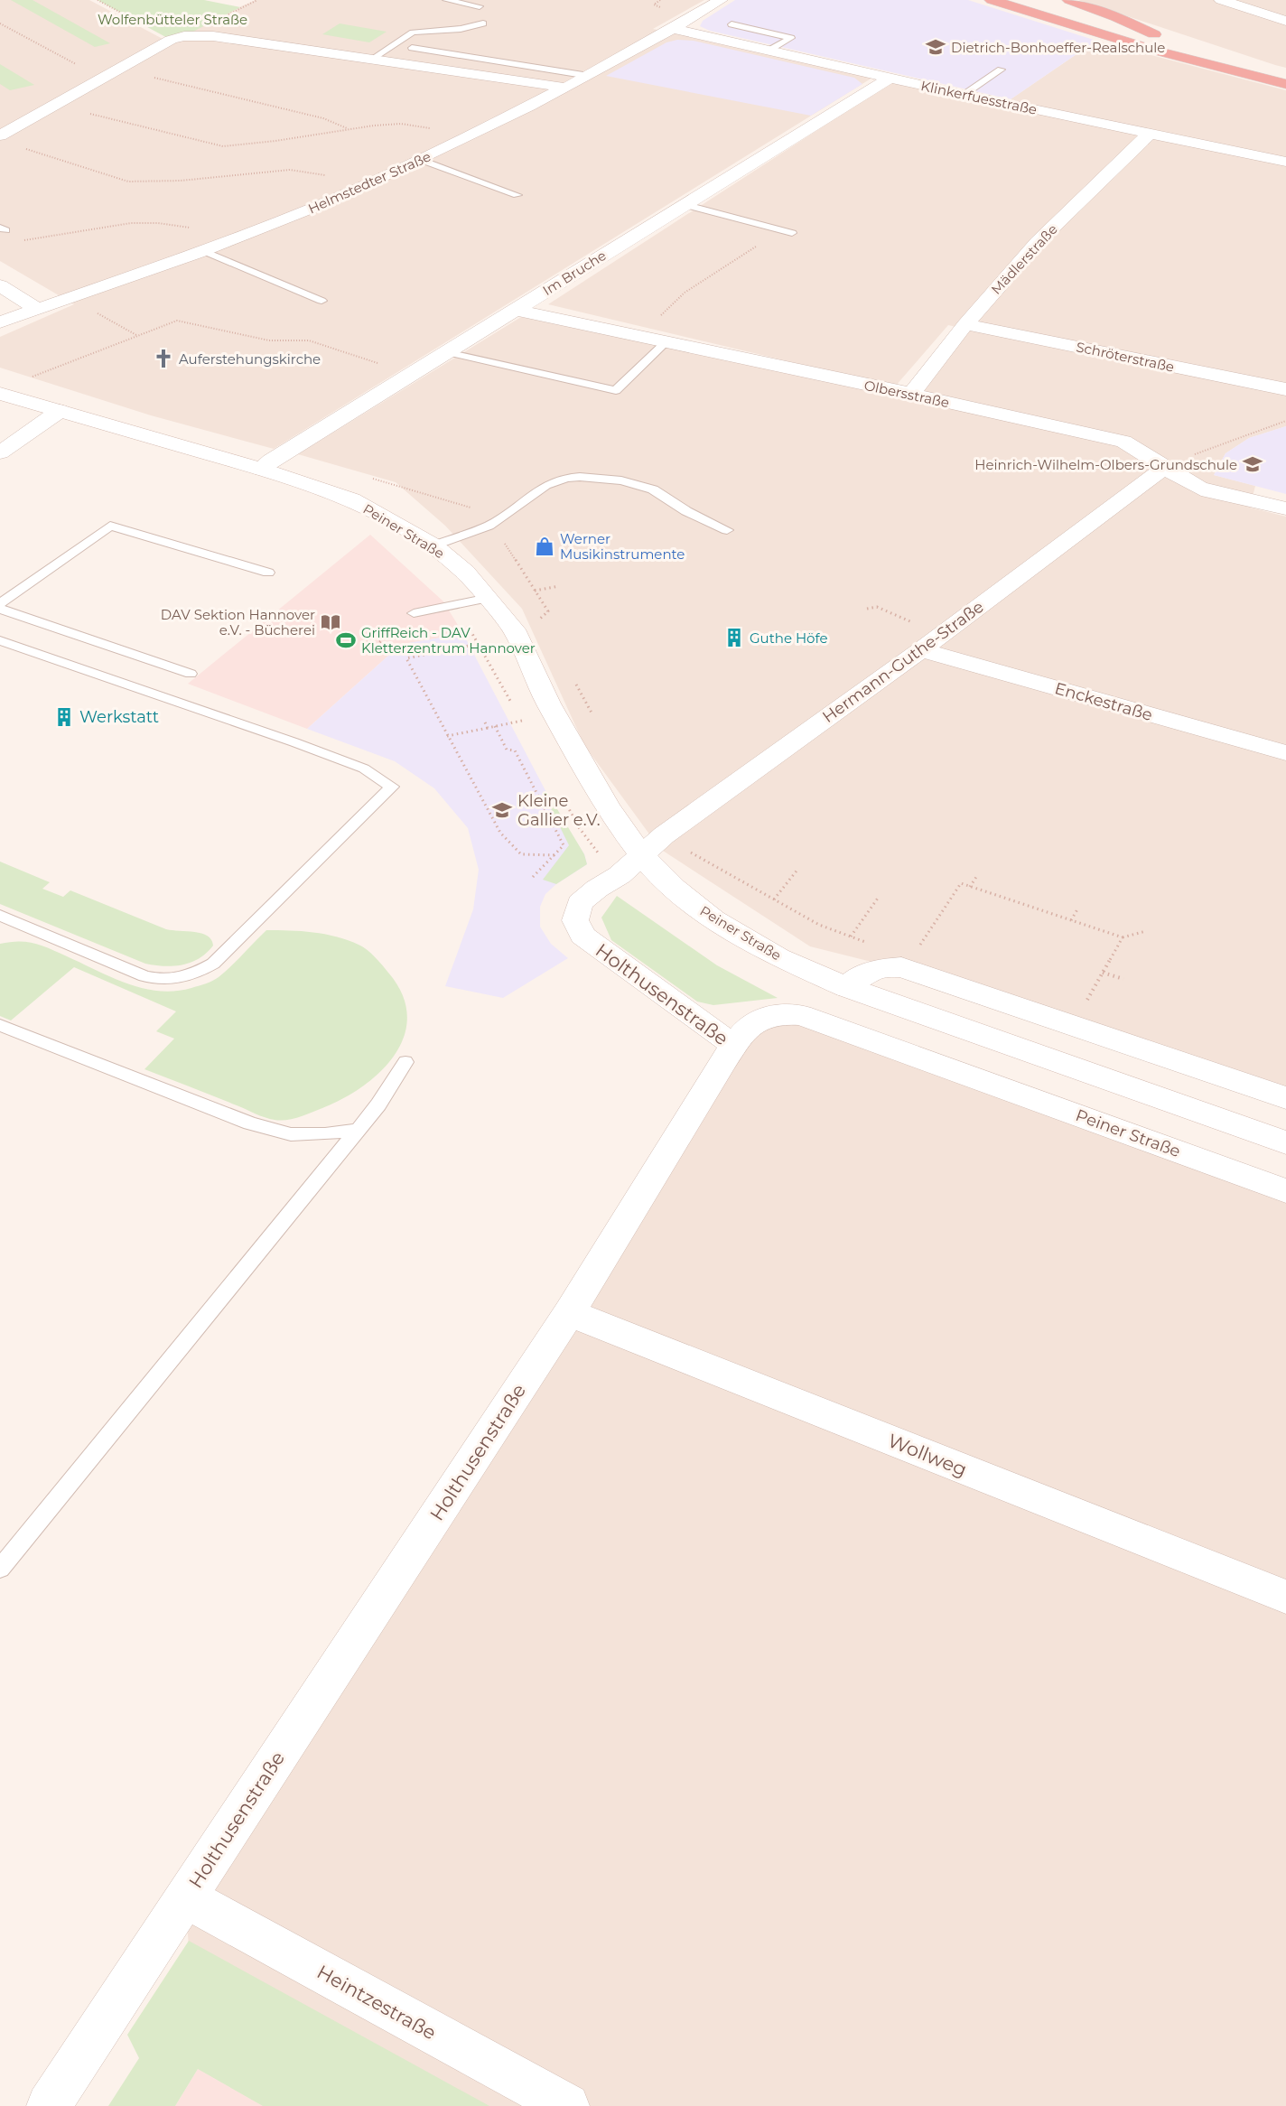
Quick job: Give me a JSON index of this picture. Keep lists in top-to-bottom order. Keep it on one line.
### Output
{"streets":{"street":["Klinkerfuesstraße","Helmstedter Straße","Mädlerstraße","Im Bruche","Schröterstraße","Olbersstraße","Peiner Straße","Hermann-Guthe-Straße","Enckestraße","Holthusenstraße","Wollweg","Heintzestraße"]},"crossings":[["Klinkerfuesstraße","Helmstedter Straße"],["Klinkerfuesstraße","Mädlerstraße"],["Klinkerfuesstraße","Im Bruche"],["Mädlerstraße","Schröterstraße"],["Mädlerstraße","Olbersstraße"],["Im Bruche","Olbersstraße"],["Im Bruche","Peiner Straße"],["Olbersstraße","Hermann-Guthe-Straße"],["Peiner Straße","Hermann-Guthe-Straße"],["Peiner Straße","Holthusenstraße"],["Hermann-Guthe-Straße","Enckestraße"],["Hermann-Guthe-Straße","Holthusenstraße"],["Holthusenstraße","Wollweg"],["Holthusenstraße","Heintzestraße"]],"parks":["Wolfenbütteler Straße"],"places":{"school or university":["Dietrich-Bonhoeffer-Realschule","Heinrich-Wilhelm-Olbers-Grundschule","Kleine Gallier e.V."],"church":["Auferstehungskirche"],"shop":["Werner Musikinstrumente"],"library":["DAV Sektion Hannover e.V. - Bücherei"],"building":["Guthe Höfe","Werkstatt"],"sports":["GriffReich - DAV Kletterzentrum Hannover"]}}
